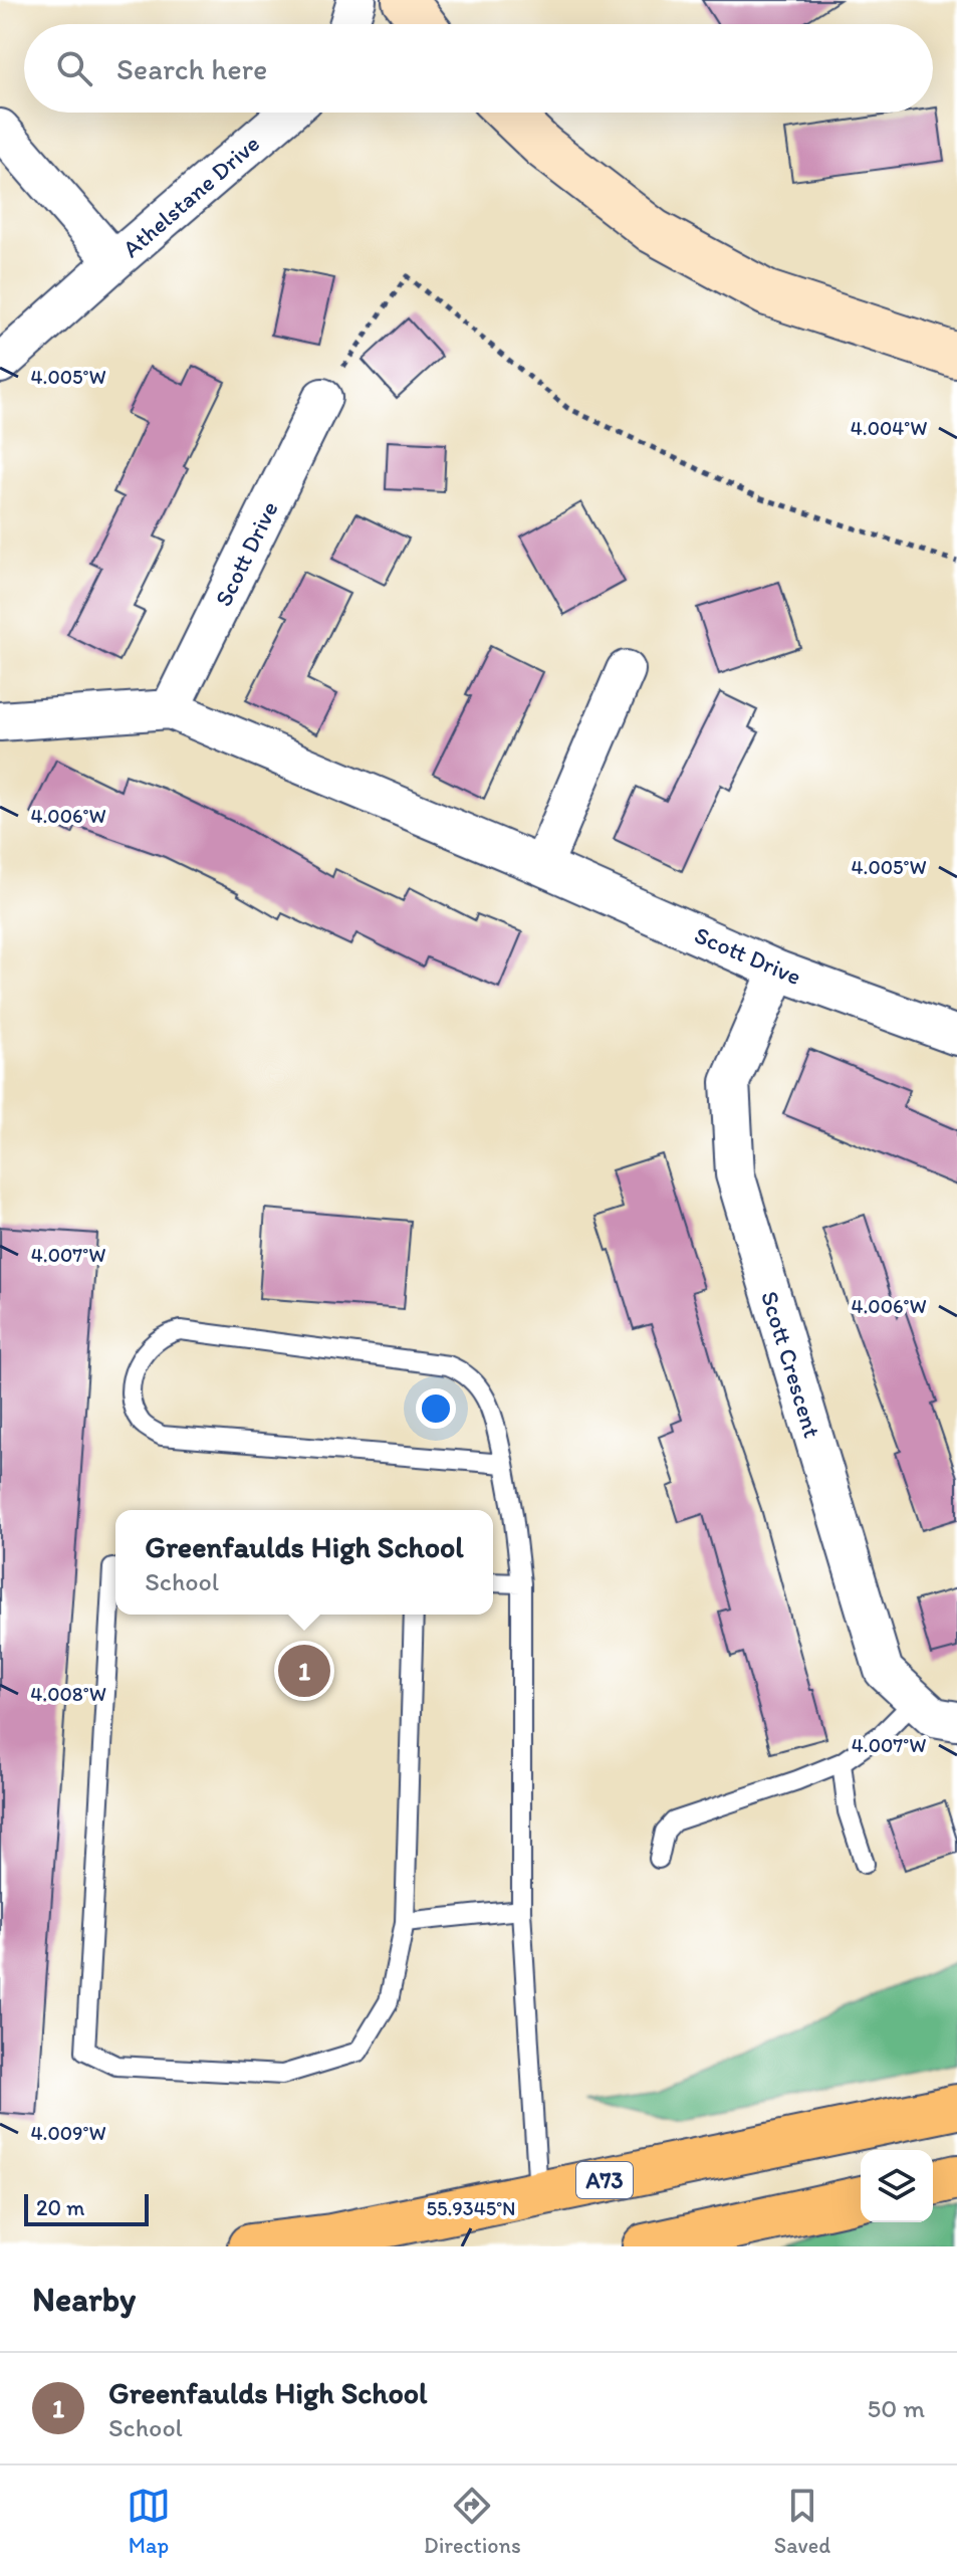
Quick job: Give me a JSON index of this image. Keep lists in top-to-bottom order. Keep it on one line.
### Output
{"streets":{"main road":["A73"],"street":["Athelstane Drive","Scott Drive","Scott Crescent"]},"crossings":[["Scott Drive","Scott Crescent"]],"scale_bar":"20 m","page":{"search":"Search here","popup":["Greenfaulds High School","School"],"pins":"1","scale":"20 m","heading":"Nearby","list":[{"mark":"1","name":"Greenfaulds High School","note":"School","value":"50 m"}],"nav":["Map","Directions","Saved"]},"coordinates":["4.005°W","4.004°W","4.006°W","4.007°W","4.008°W","4.009°W","55.9345°N"]}
